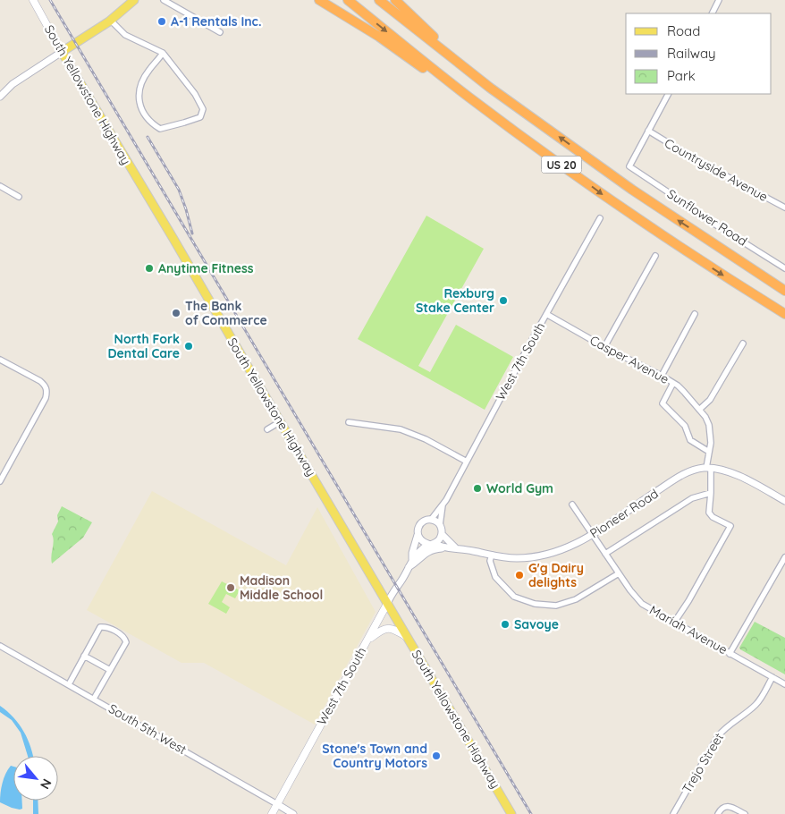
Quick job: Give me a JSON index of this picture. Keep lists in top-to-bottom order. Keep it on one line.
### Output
{"streets":{"highway":["US 20"],"main road":["South Yellowstone Highway","West 7th South"],"street":["Countryside Avenue","Sunflower Road","Casper Avenue","Pioneer Road","Mariah Avenue","South 5th West","Trejo Street"]},"crossings":[["South Yellowstone Highway","West 7th South"],["Countryside Avenue","Sunflower Road"],["Casper Avenue","West 7th South"],["Casper Avenue","Pioneer Road"],["Casper Avenue","Mariah Avenue"],["West 7th South","Pioneer Road"],["West 7th South","South 5th West"],["Pioneer Road","Mariah Avenue"],["Mariah Avenue","Trejo Street"]],"places":["A-1 Rentals Inc.","Anytime Fitness","Rexburg Stake Center","The Bank of Commerce","North Fork Dental Care","World Gym","G'g Dairy delights","Madison Middle School","Savoye","Stone's Town and Country Motors"],"legend":["Road","Railway","Park"],"north":"bottom right"}
